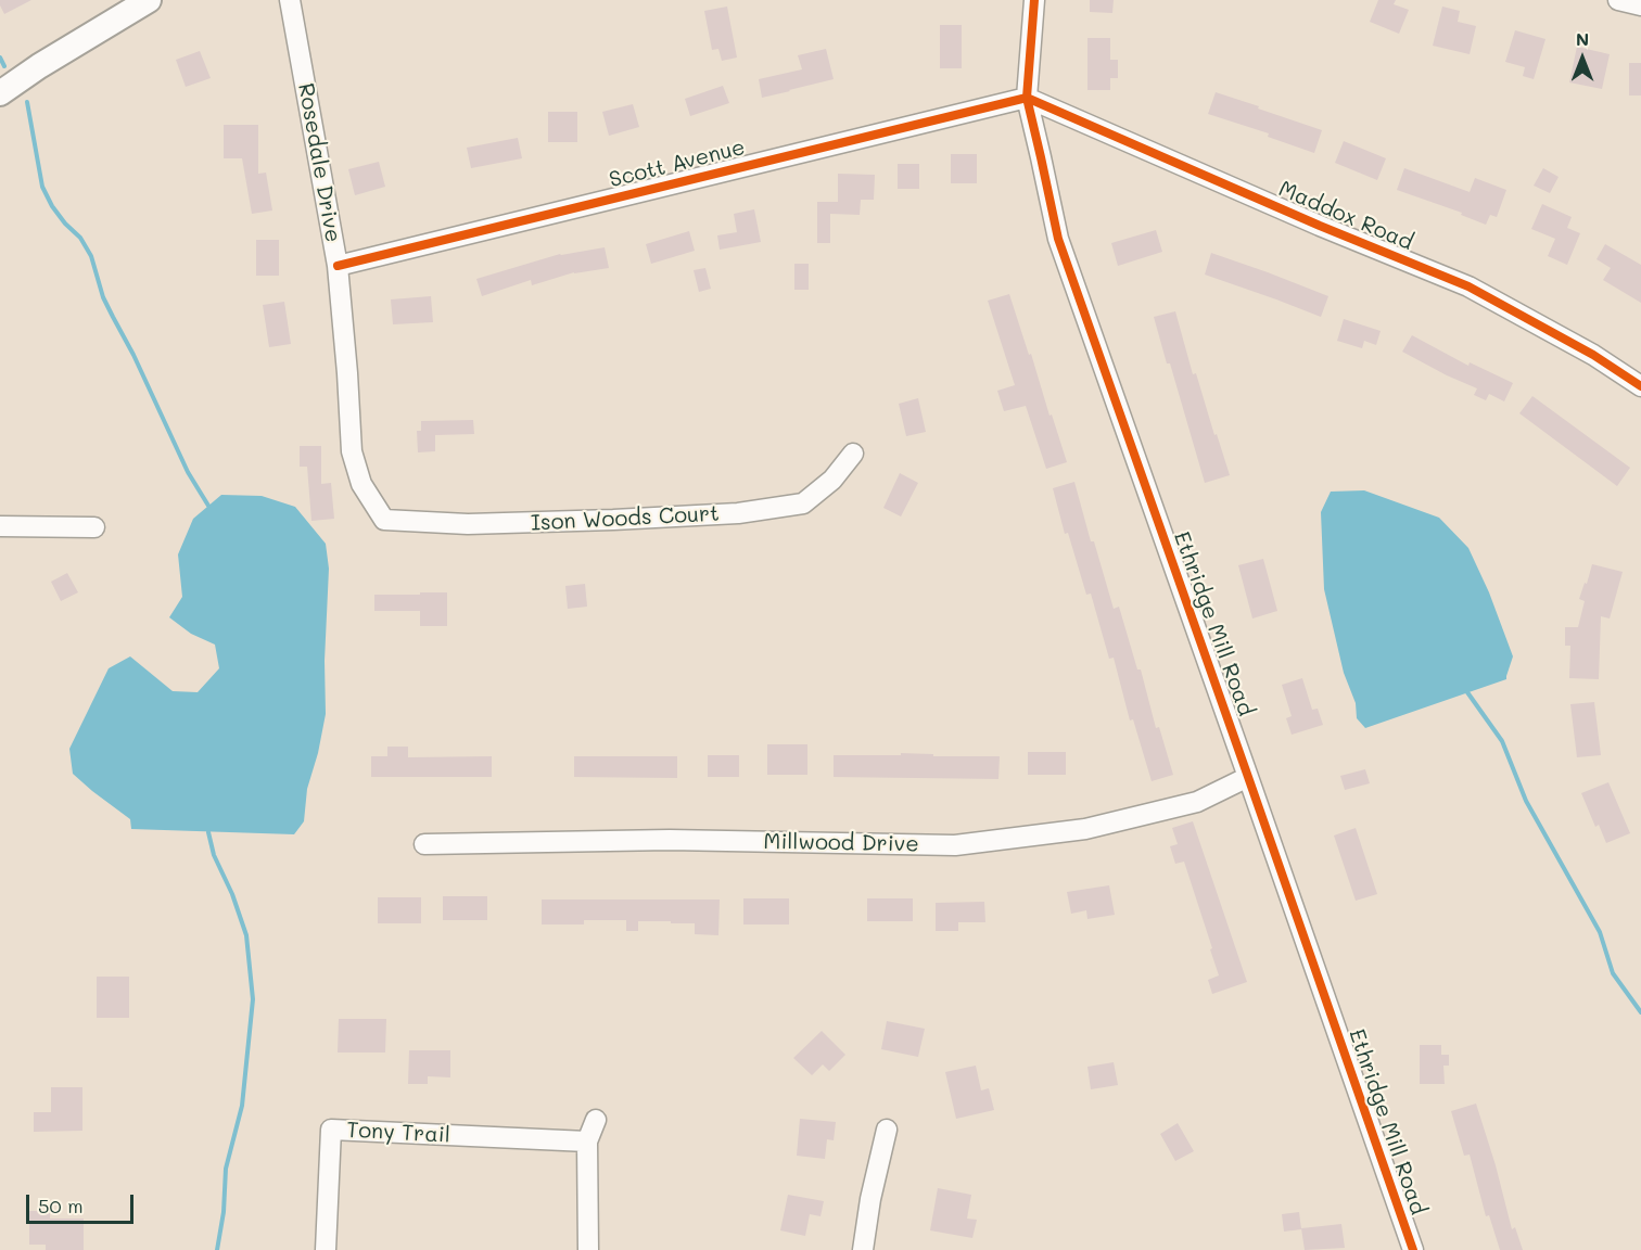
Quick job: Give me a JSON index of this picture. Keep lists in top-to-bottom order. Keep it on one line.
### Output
{"streets":{"street":["Rosedale Drive","Scott Avenue","Maddox Road","Ison Woods Court","Ethridge Mill Road","Millwood Drive","Tony Trail"]},"crossings":[["Rosedale Drive","Scott Avenue"],["Rosedale Drive","Ison Woods Court"],["Scott Avenue","Maddox Road"],["Scott Avenue","Ethridge Mill Road"],["Maddox Road","Ethridge Mill Road"],["Ethridge Mill Road","Millwood Drive"]],"scale_bar":"50 m","north":"top"}
